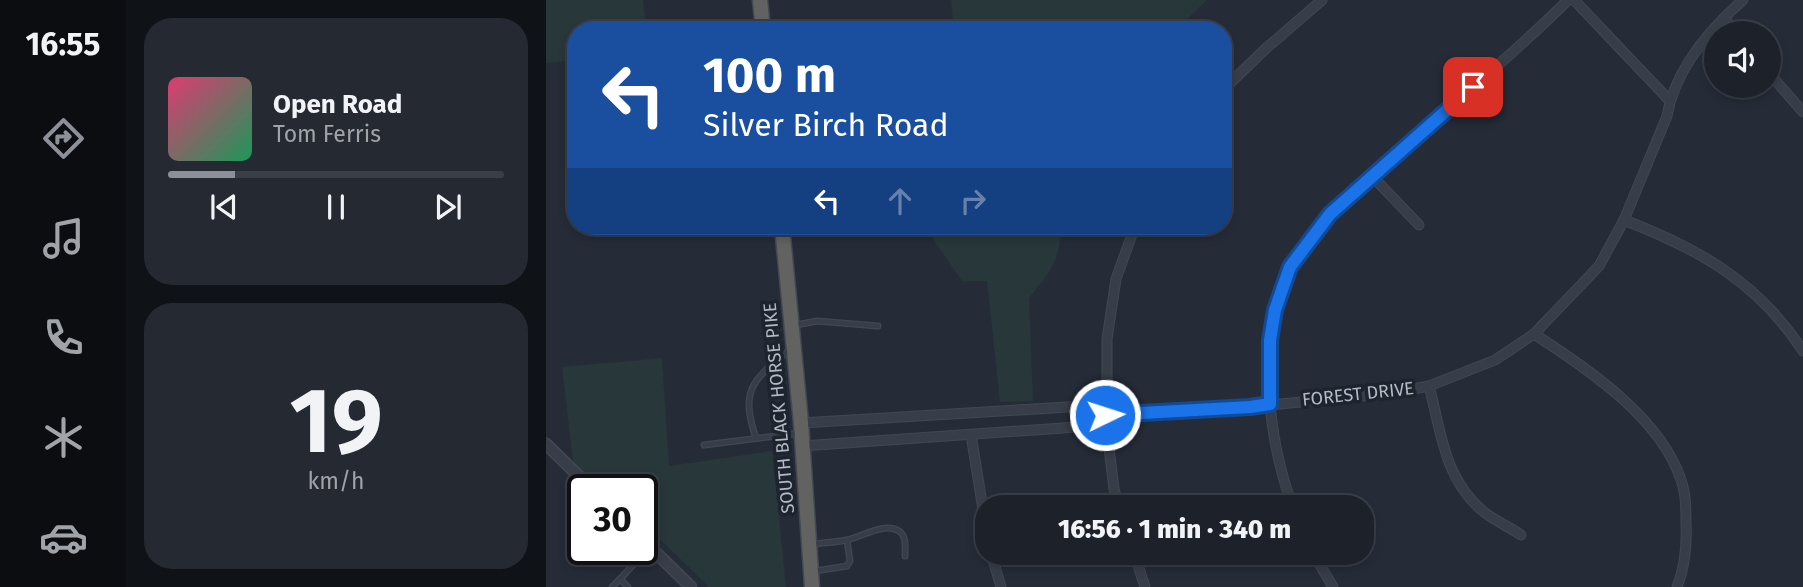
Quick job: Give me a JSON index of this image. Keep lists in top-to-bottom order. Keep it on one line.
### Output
{"streets":{"highway":["SOUTH BLACK HORSE PIKE"],"street":["FOREST DRIVE"]},"crossings":[["FOREST DRIVE","SOUTH BLACK HORSE PIKE"]],"page":{"tabs":"16:55","turn":["100 m","Silver Birch Road"],"song":["Open Road","Tom Ferris"],"tile":["19","km/h"],"limit":"30","trip":"16:56 · 1 min · 340 m"}}
